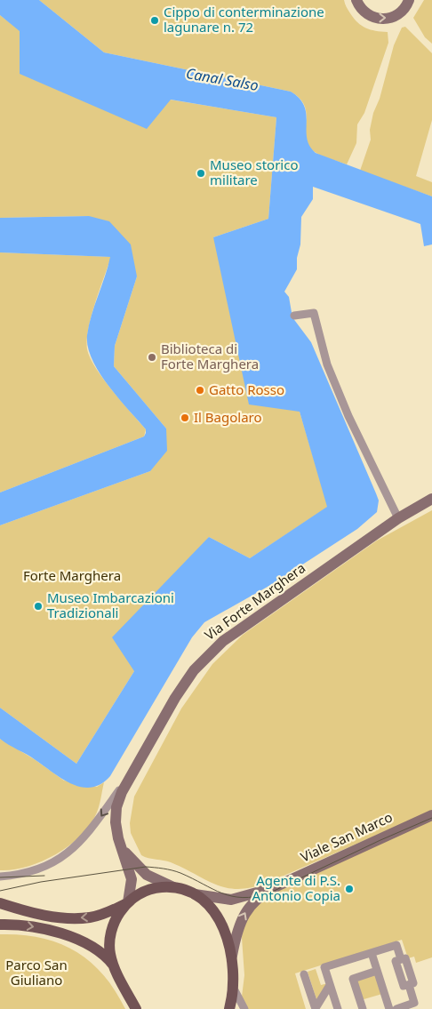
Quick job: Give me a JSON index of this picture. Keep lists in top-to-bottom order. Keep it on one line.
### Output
{"streets":{"street":["Via Forte Marghera","Viale San Marco"]},"water":["Canal Salso"],"parks":["Forte Marghera","Parco San Giuliano"],"places":["Cippo di conterminazione lagunare n. 72","Museo storico militare","Biblioteca di Forte Marghera","Gatto Rosso","Il Bagolaro","Museo Imbarcazioni Tradizionali","Agente di P.S. Antonio Copia"]}
